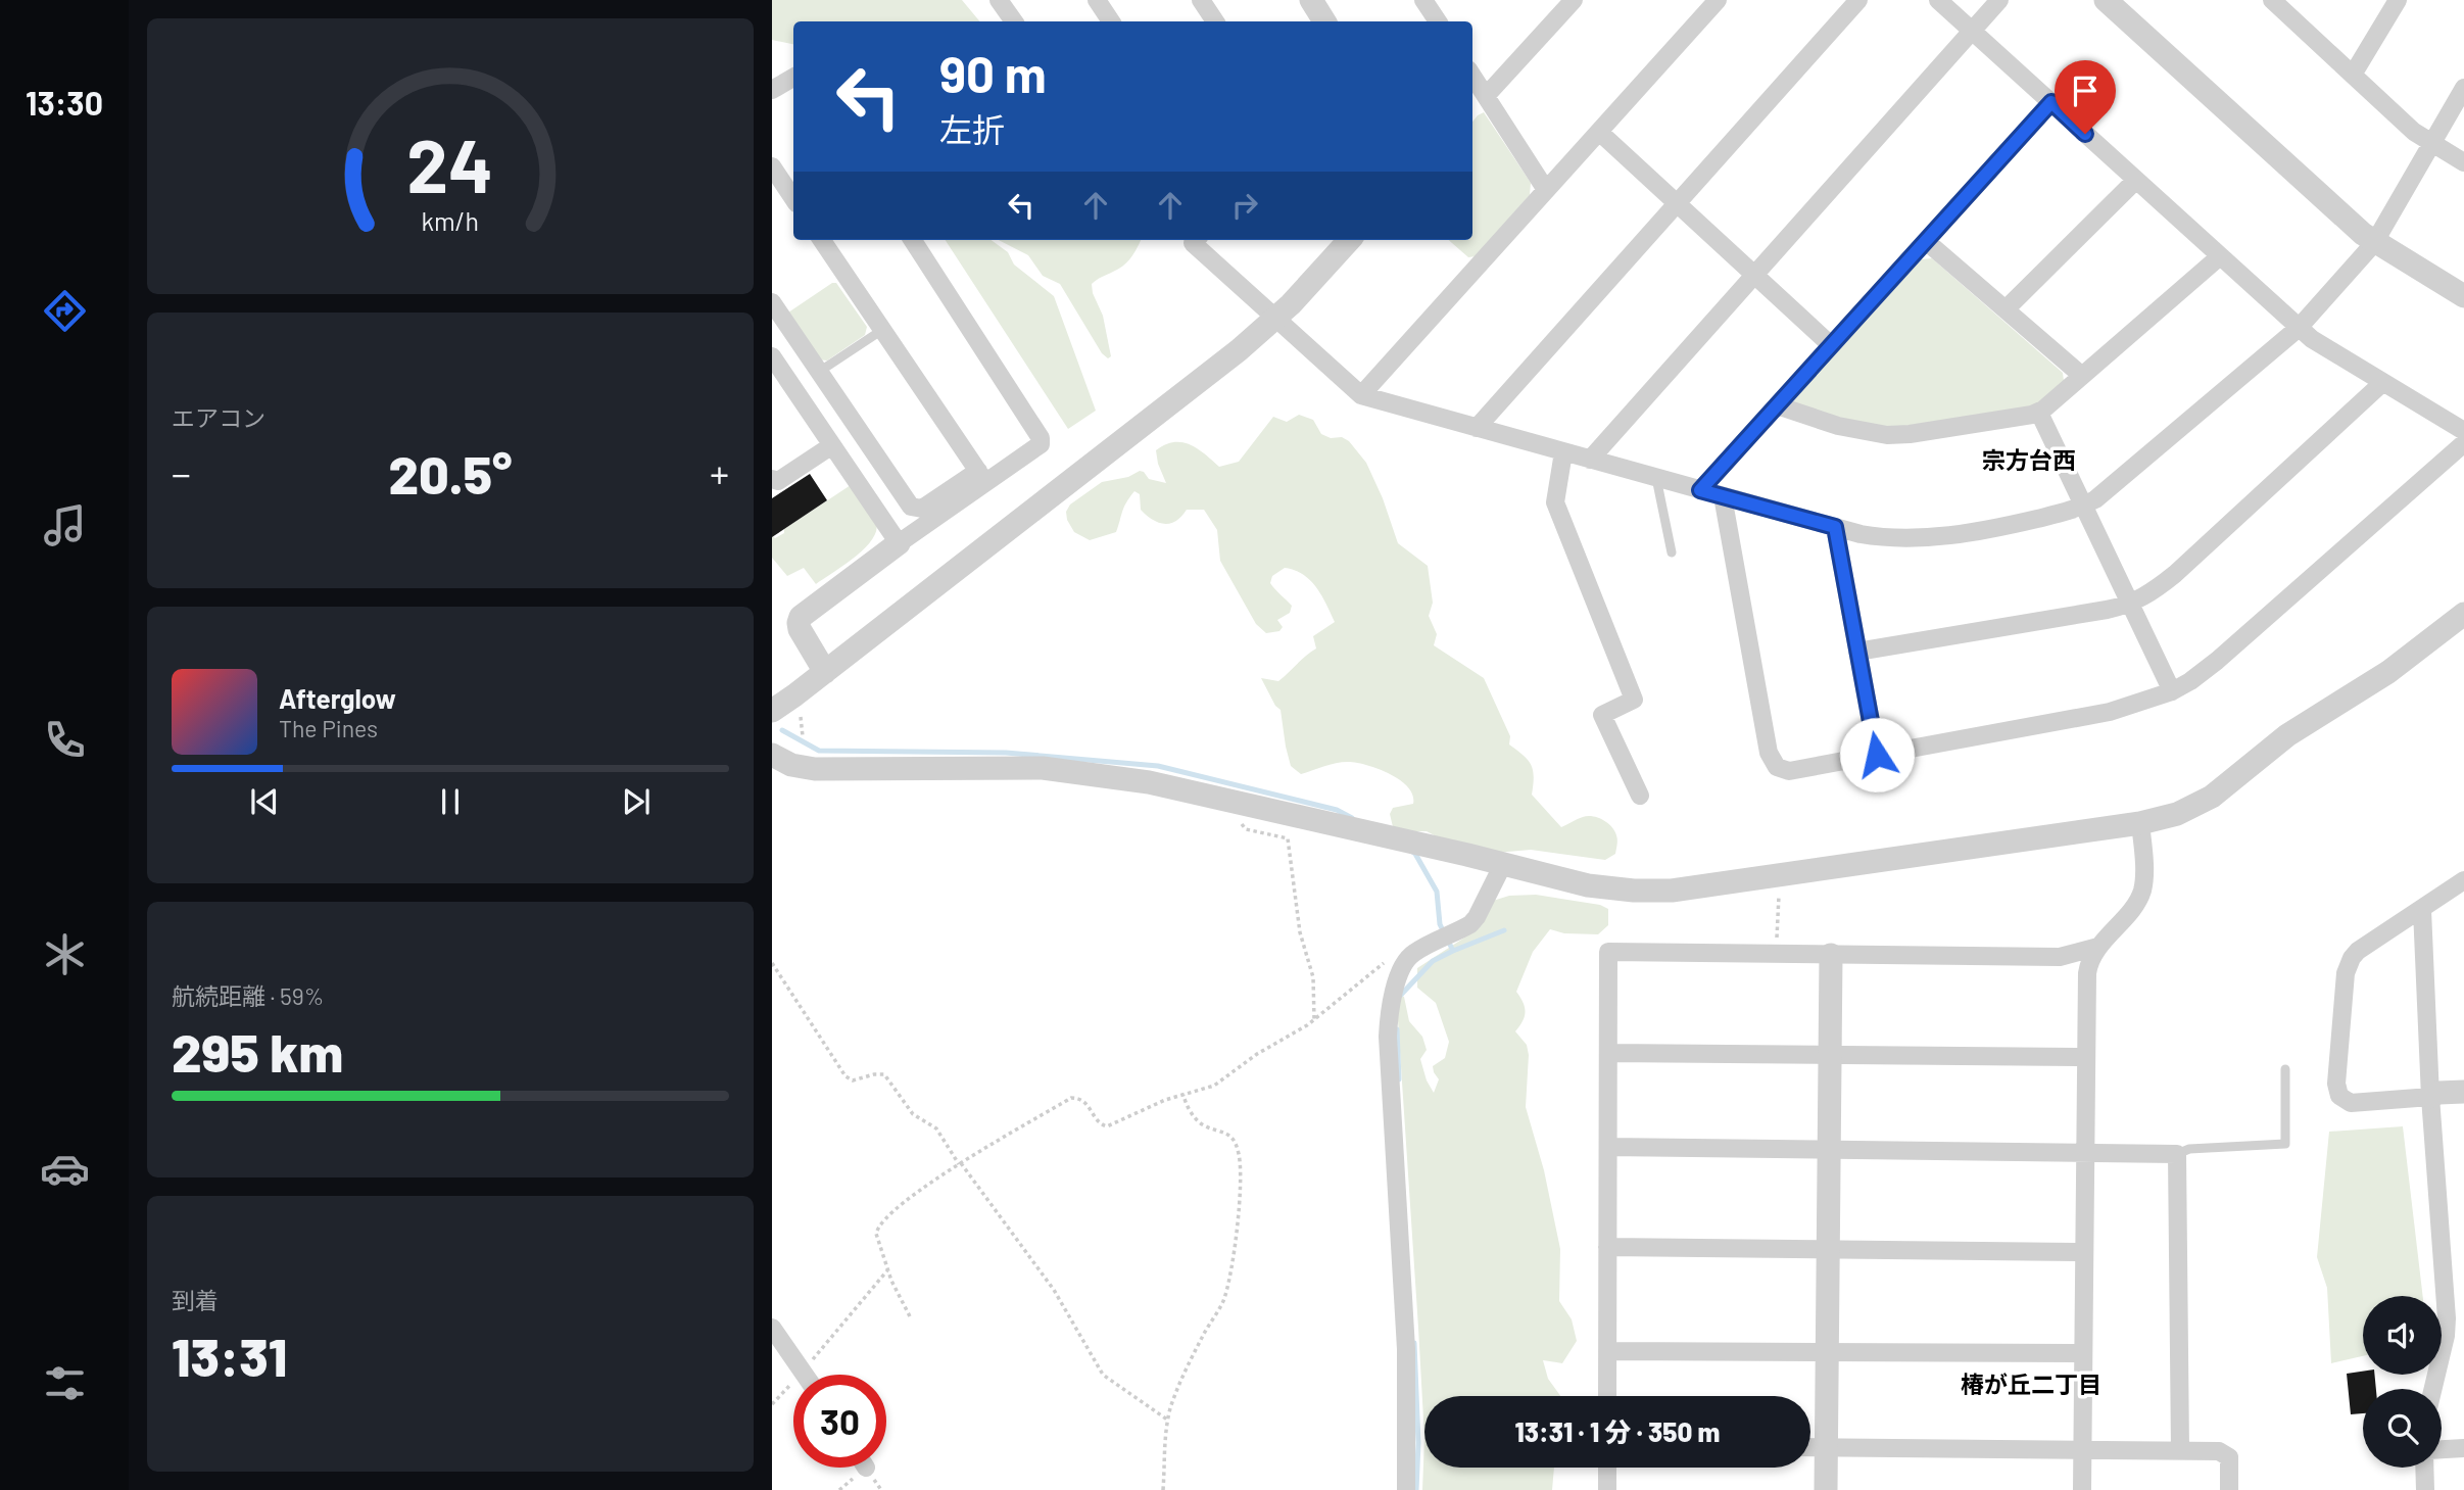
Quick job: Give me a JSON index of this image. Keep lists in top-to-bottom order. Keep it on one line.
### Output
{"districts":["宗方台西","椿が丘二丁目"],"page":{"tabs":"13:30","turn":["90 m","左折"],"tile":["エアコン",["航続距離 · 59%","295 km"],["到着","13:31"]],"heat":["−","20.5°","+"],"song":["Afterglow","The Pines"],"limit":"30","trip":"13:31 · 1 分 · 350 m","gauge":["24","km/h"]}}
